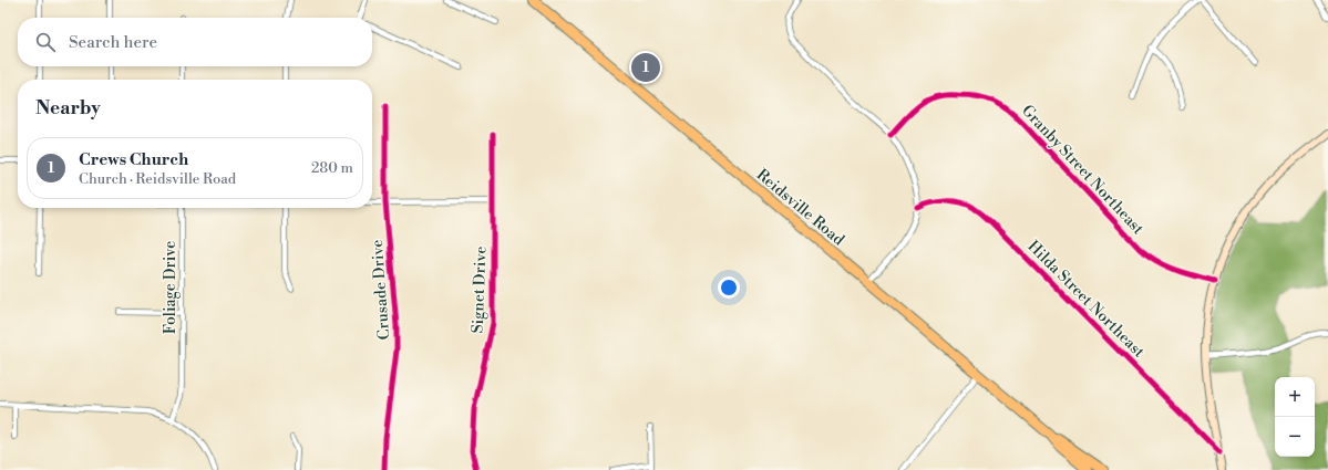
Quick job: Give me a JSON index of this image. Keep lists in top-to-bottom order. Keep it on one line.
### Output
{"streets":{"highway":["Reidsville Road"],"street":["Granby Street Northeast","Foliage Drive","Crusade Drive","Signet Drive","Hilda Street Northeast"]},"page":{"search":"Search here","pins":"1","heading":"Nearby","list":[{"mark":"1","name":"Crews Church","note":"Church · Reidsville Road","value":"280 m"}],"map_buttons":["+","−"]}}
